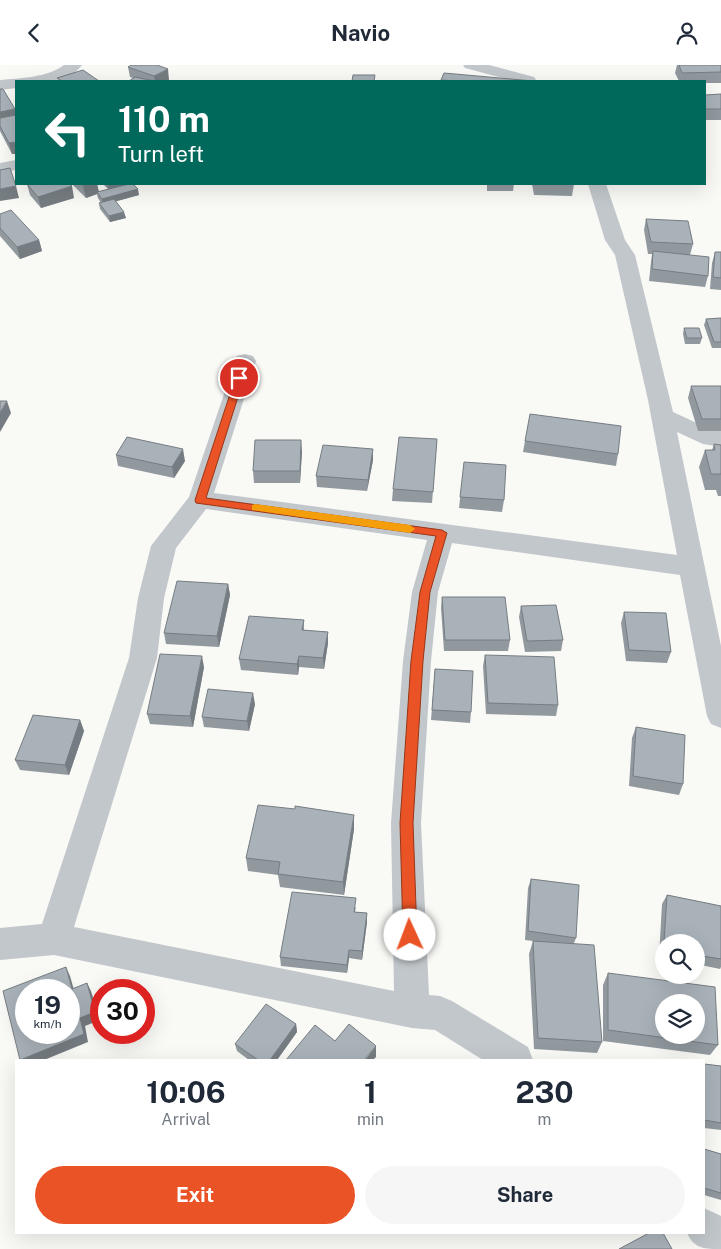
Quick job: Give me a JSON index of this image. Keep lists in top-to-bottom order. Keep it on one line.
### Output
{"page":{"header":"Navio","turn":["110 m","Turn left"],"speed":"19 km/h","limit":"30","eta":["10:06","Arrival","1","min","230","m"],"buttons":["Exit","Share"]}}
